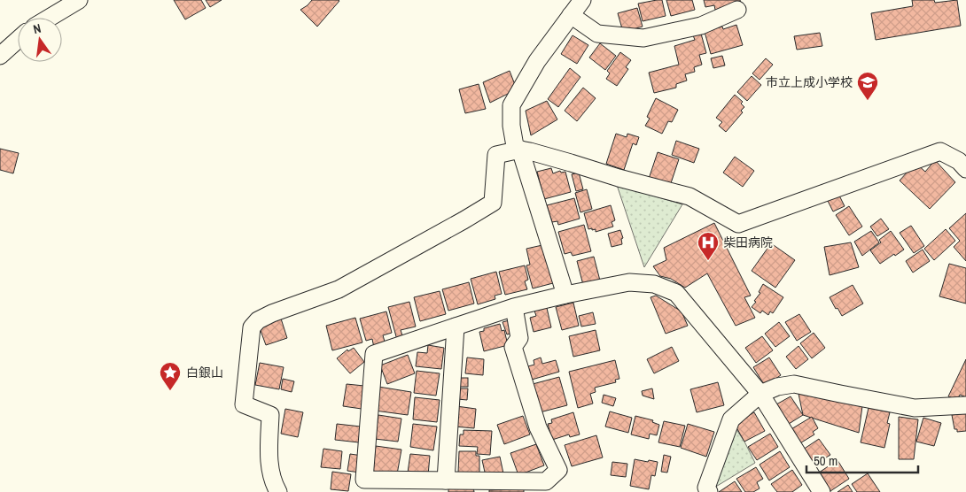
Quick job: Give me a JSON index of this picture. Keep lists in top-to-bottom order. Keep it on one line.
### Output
{"places":{"school or university":["市立上成小学校"],"hospital":["柴田病院"],"place":["白銀山"]},"scale_bar":"50 m","north":"top"}
